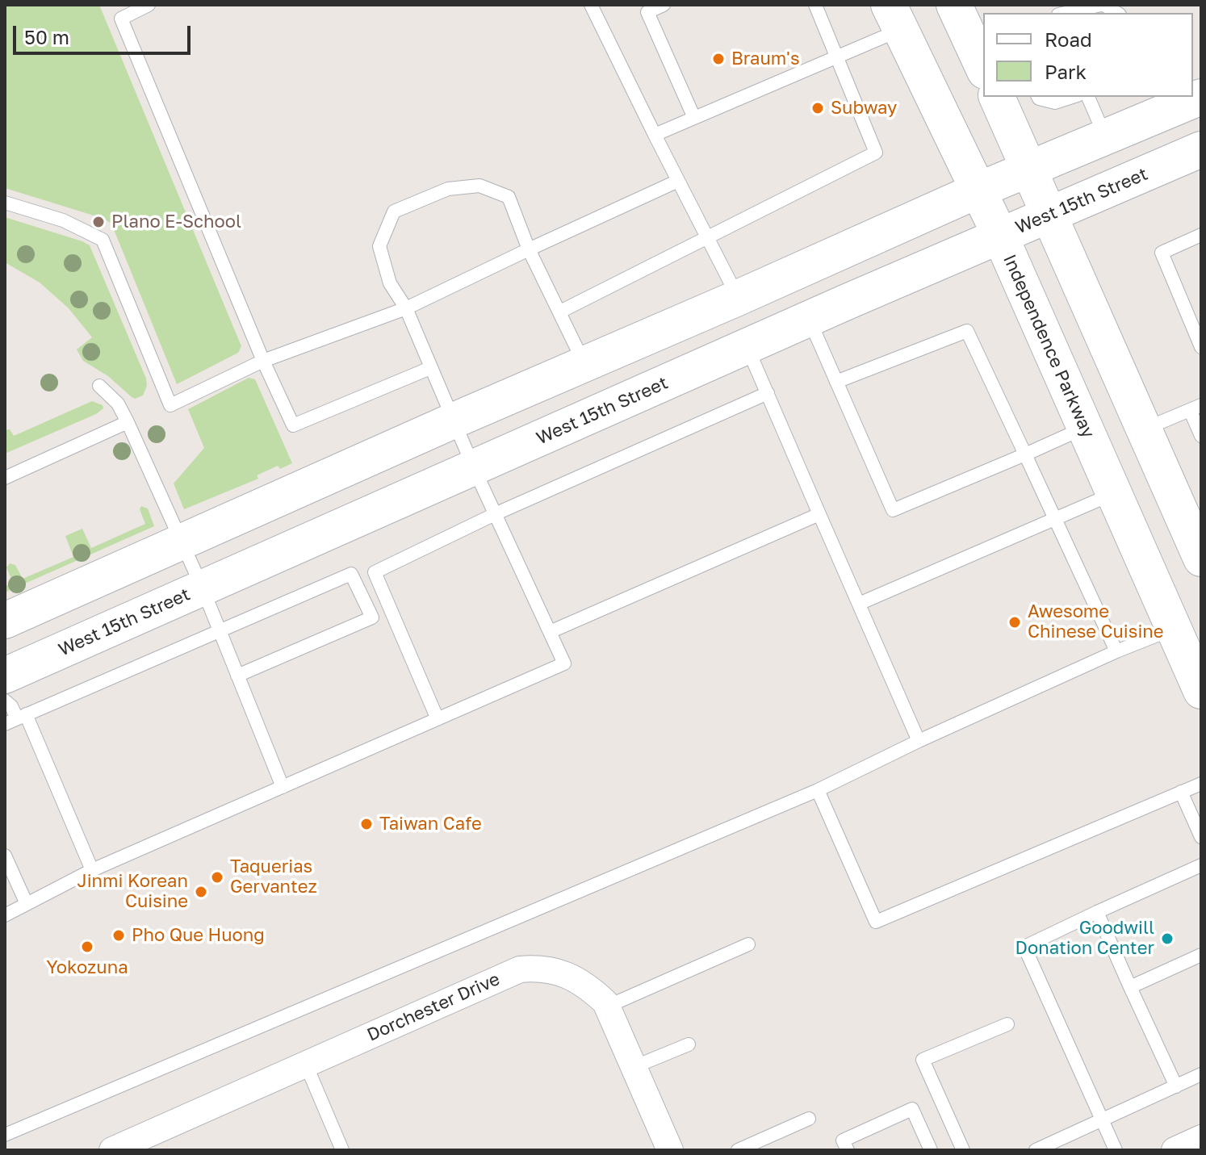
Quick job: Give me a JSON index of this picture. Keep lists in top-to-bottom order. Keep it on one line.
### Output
{"streets":{"main road":["West 15th Street","Independence Parkway"],"street":["Dorchester Drive"]},"crossings":[["West 15th Street","Independence Parkway"]],"places":["Braum's","Subway","Plano E-School","Awesome Chinese Cuisine","Taiwan Cafe","Taquerias Gervantez","Jinmi Korean Cuisine","Pho Que Huong","Goodwill Donation Center","Yokozuna"],"legend":["Road","Park"],"scale_bar":"50 m"}
